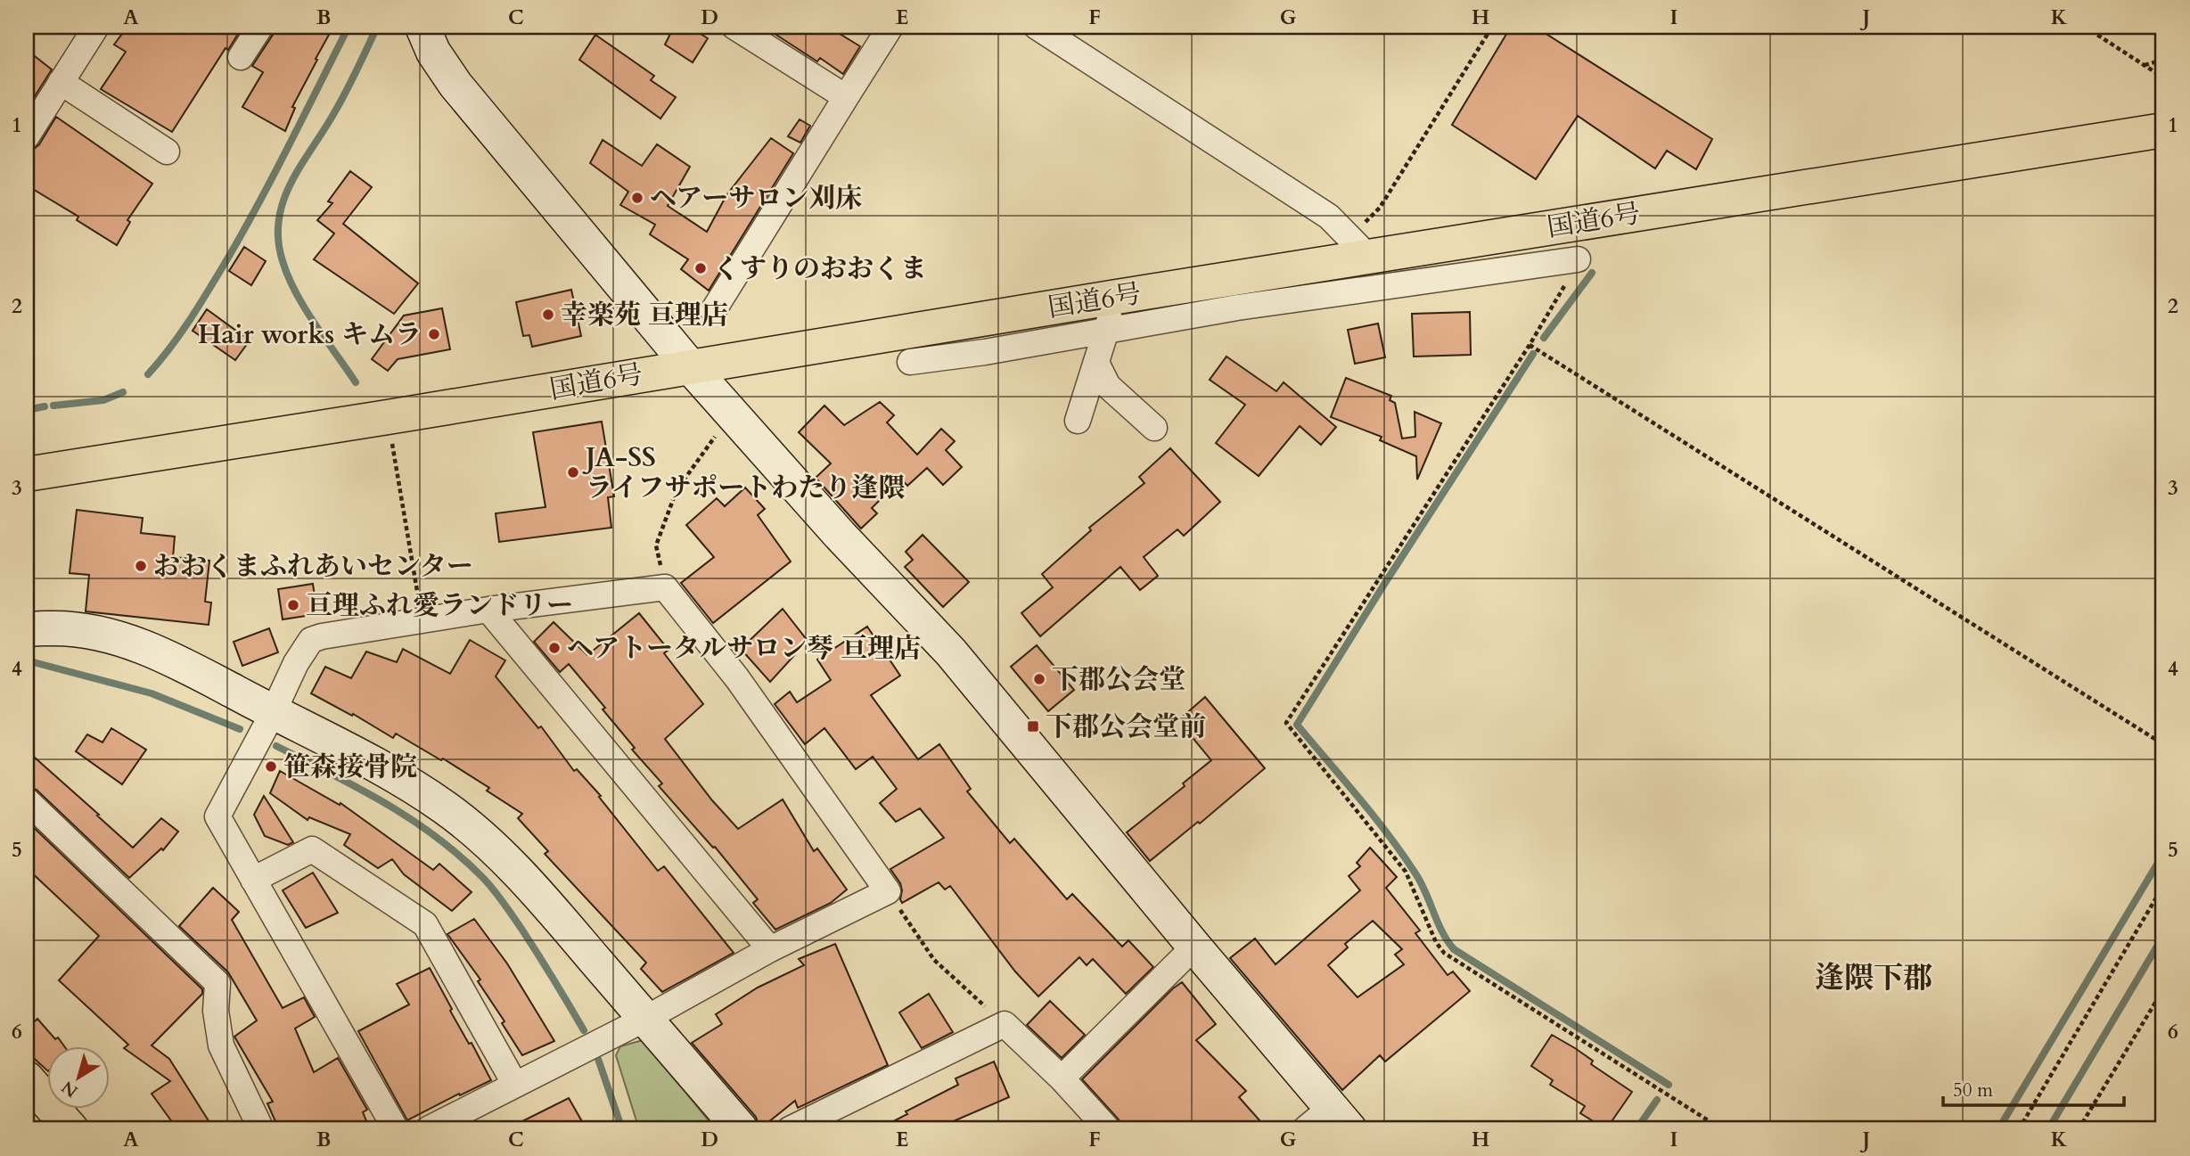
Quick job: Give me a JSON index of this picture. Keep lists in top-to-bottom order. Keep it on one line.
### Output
{"streets":{"main road":["国道6号"]},"districts":["逢隈下郡"],"places":{"other":["ヘアーサロン刈床","くすりのおおくま","幸楽苑 亘理店","Hair works キムラ","JA-SS ライフサポートわたり逢隈","おおくまふれあいセンター","亘理ふれ愛ランドリー","ヘアトータルサロン琴 亘理店","下郡公会堂","笹森接骨院"],"transit":["下郡公会堂前"]},"scale_bar":"50 m","north":"bottom left","grid":{"columns":["A","B","C","D","E","F","G","H","I","J","K"],"rows":["1","2","3","4","5","6"]}}
